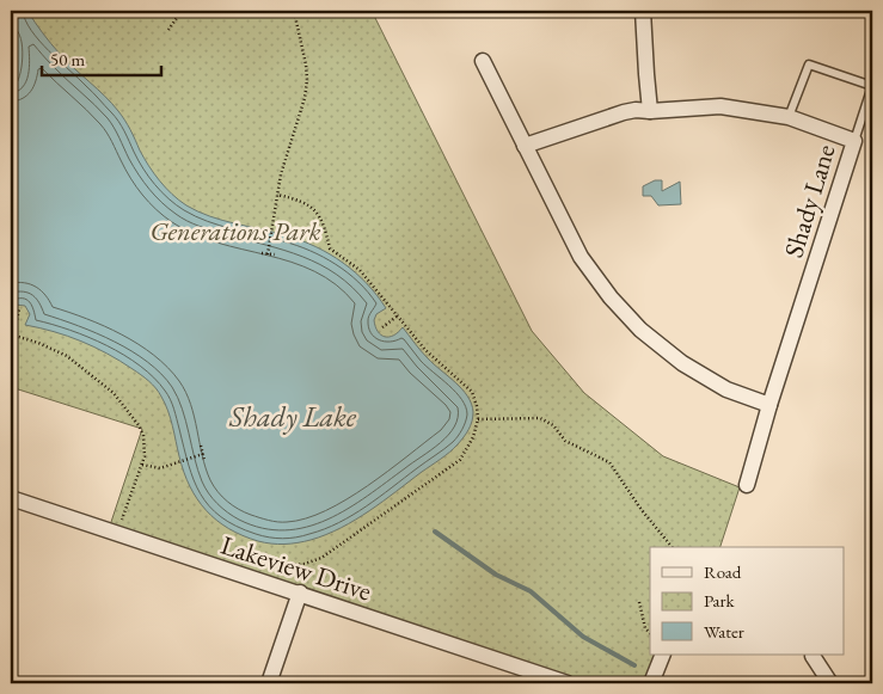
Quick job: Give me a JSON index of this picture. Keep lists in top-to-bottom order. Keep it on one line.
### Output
{"streets":{"street":["Shady Lane","Lakeview Drive"]},"water":["Shady Lake"],"parks":["Generations Park"],"legend":["Road","Park","Water"],"scale_bar":"50 m"}
